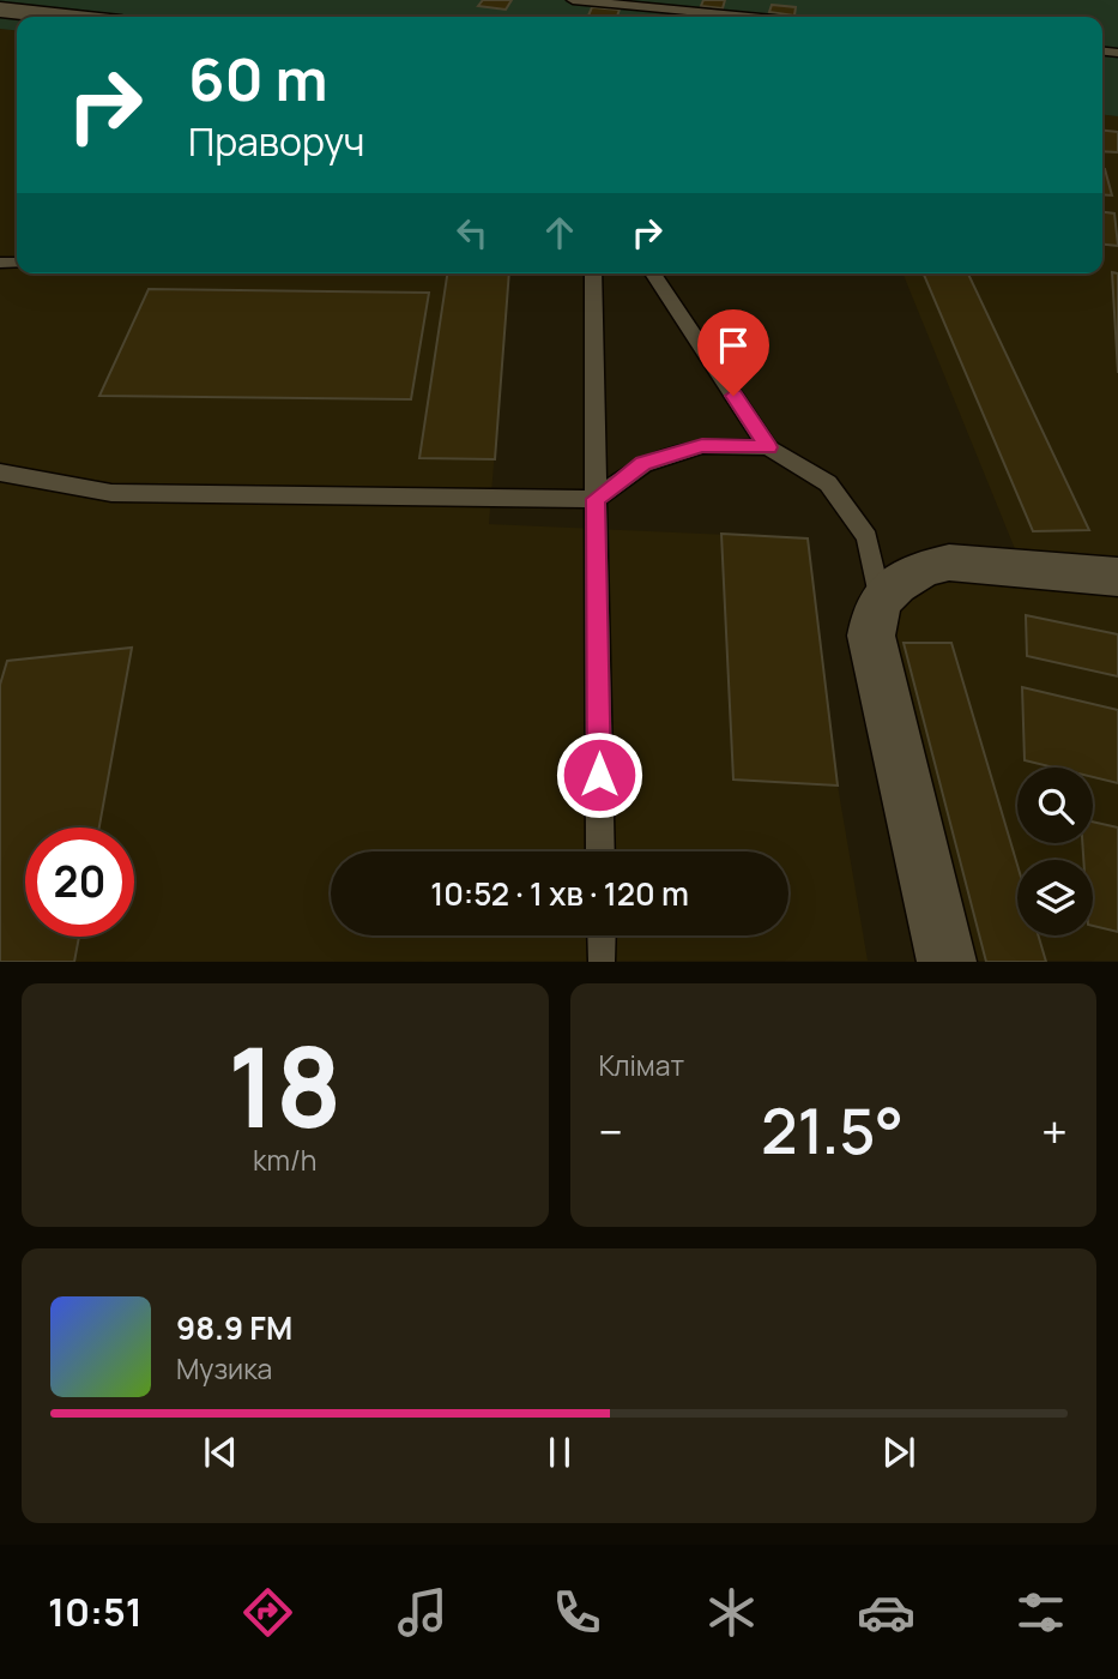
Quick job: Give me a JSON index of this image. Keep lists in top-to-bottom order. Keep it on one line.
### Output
{"page":{"turn":["60 m","Праворуч"],"limit":"20","trip":"10:52 · 1 хв · 120 m","tile":[["18","km/h"],"Клімат"],"heat":["−","21.5°","+"],"song":["98.9 FM","Музика"],"tabs":"10:51"}}
